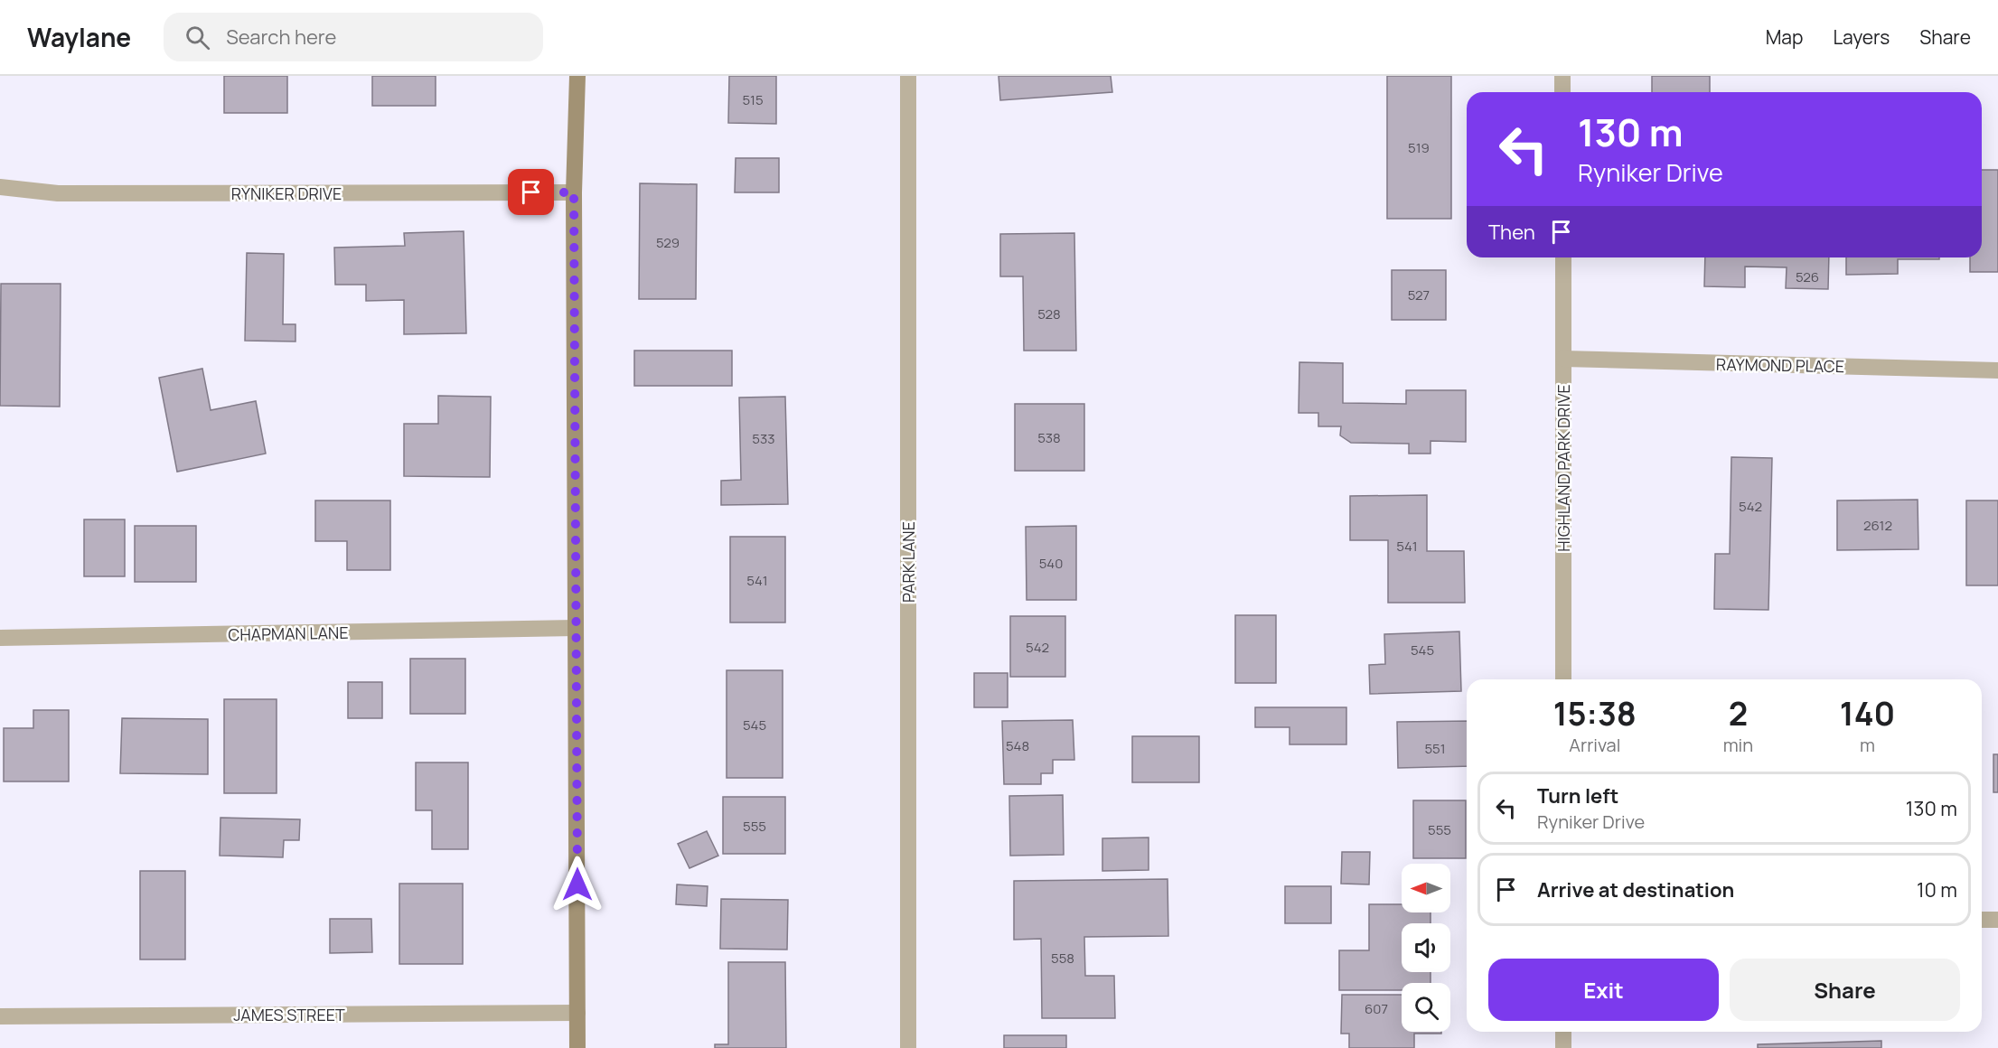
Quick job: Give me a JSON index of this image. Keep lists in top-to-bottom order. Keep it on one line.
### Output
{"streets":{"street":["RYNIKER DRIVE","RAYMOND PLACE","HIGHLAND PARK DRIVE","PARK LANE","CHAPMAN LANE","JAMES STREET"]},"crossings":[["RAYMOND PLACE","HIGHLAND PARK DRIVE"]],"house_numbers":["515","519","529","526","527","528","538","533","542","2612","541","540","541","542","545","545","548","551","555","555","558","607"],"north":"left","page":{"header":"Waylane","search":"Search here","nav":["Map","Layers","Share"],"turn":["130 m","Ryniker Drive"],"then":"Then","eta":["15:38","Arrival","2","min","140","m"],"list":[{"name":"Turn left","note":"Ryniker Drive","value":"130 m"},{"name":"Arrive at destination","value":"10 m"}],"buttons":["Exit","Share"]}}
